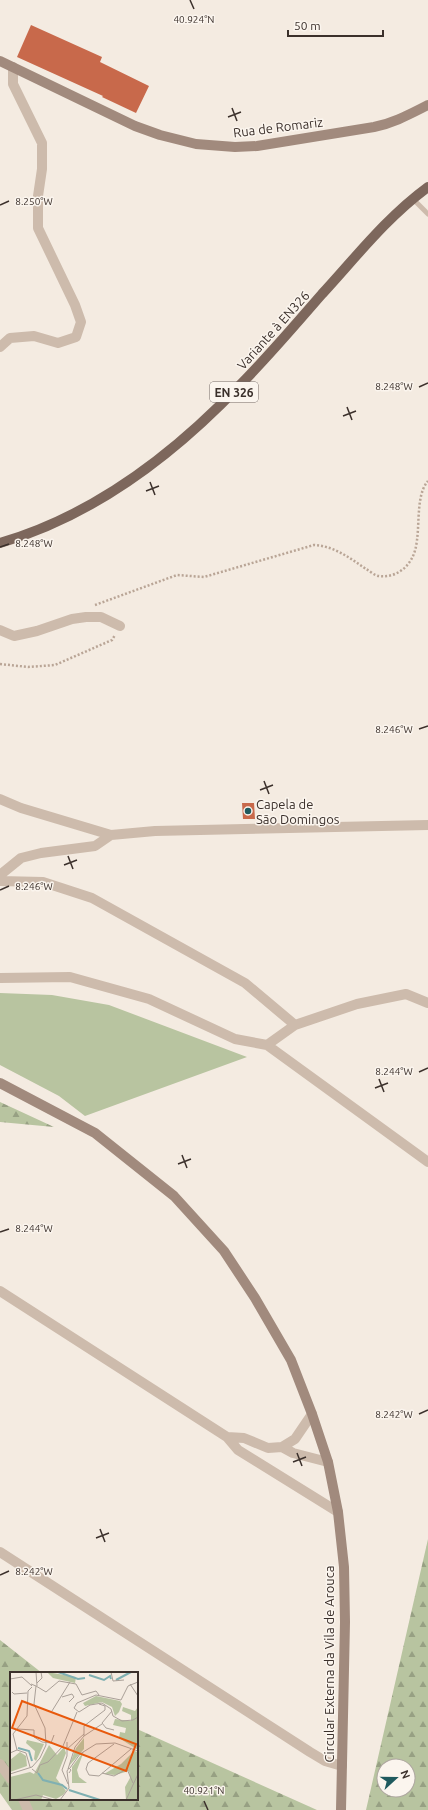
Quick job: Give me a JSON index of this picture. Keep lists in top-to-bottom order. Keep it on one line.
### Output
{"streets":{"main road":["Rua de Romariz","Variante à EN326","EN 326","Circular Externa da Vila de Arouca"]},"places":["Capela de São Domingos"],"scale_bar":"50 m","north":"right","coordinates":["40.924°N","8.250°W","8.248°W","8.246°W","8.244°W","8.242°W","40.921°N"]}
